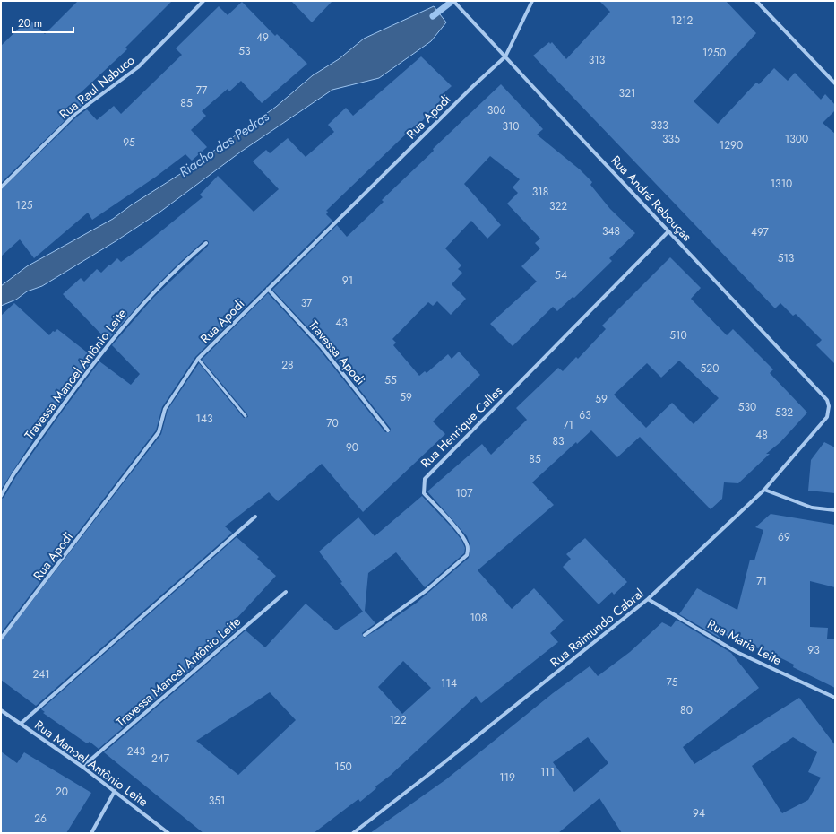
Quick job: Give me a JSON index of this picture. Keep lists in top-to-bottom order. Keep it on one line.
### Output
{"streets":{"street":["Rua Raul Nabuco","Rua Apodi","Rua André Rebouças","Travessa Apodi","Travessa Manoel Antônio Leite","Rua Henrique Calles","Rua Raimundo Cabral","Rua Maria Leite","Rua Manoel Antônio Leite"]},"crossings":[["Rua Apodi","Rua André Rebouças"],["Rua Apodi","Travessa Apodi"],["Rua André Rebouças","Rua Henrique Calles"],["Rua André Rebouças","Rua Raimundo Cabral"],["Travessa Manoel Antônio Leite","Rua Manoel Antônio Leite"],["Rua Raimundo Cabral","Rua Maria Leite"]],"water":["Riacho das Pedras"],"house_numbers":["1212","49","53","1250","313","77","321","85","306","333","310","335","1300","95","1290","1310","318","125","322","348","497","513","54","91","37","43","510","28","520","55","59","59","530","532","63","143","70","71","48","83","90","85","107","69","71","108","93","241","75","114","80","122","243","247","150","111","119","20","351","94","26"],"scale_bar":"20 m"}
